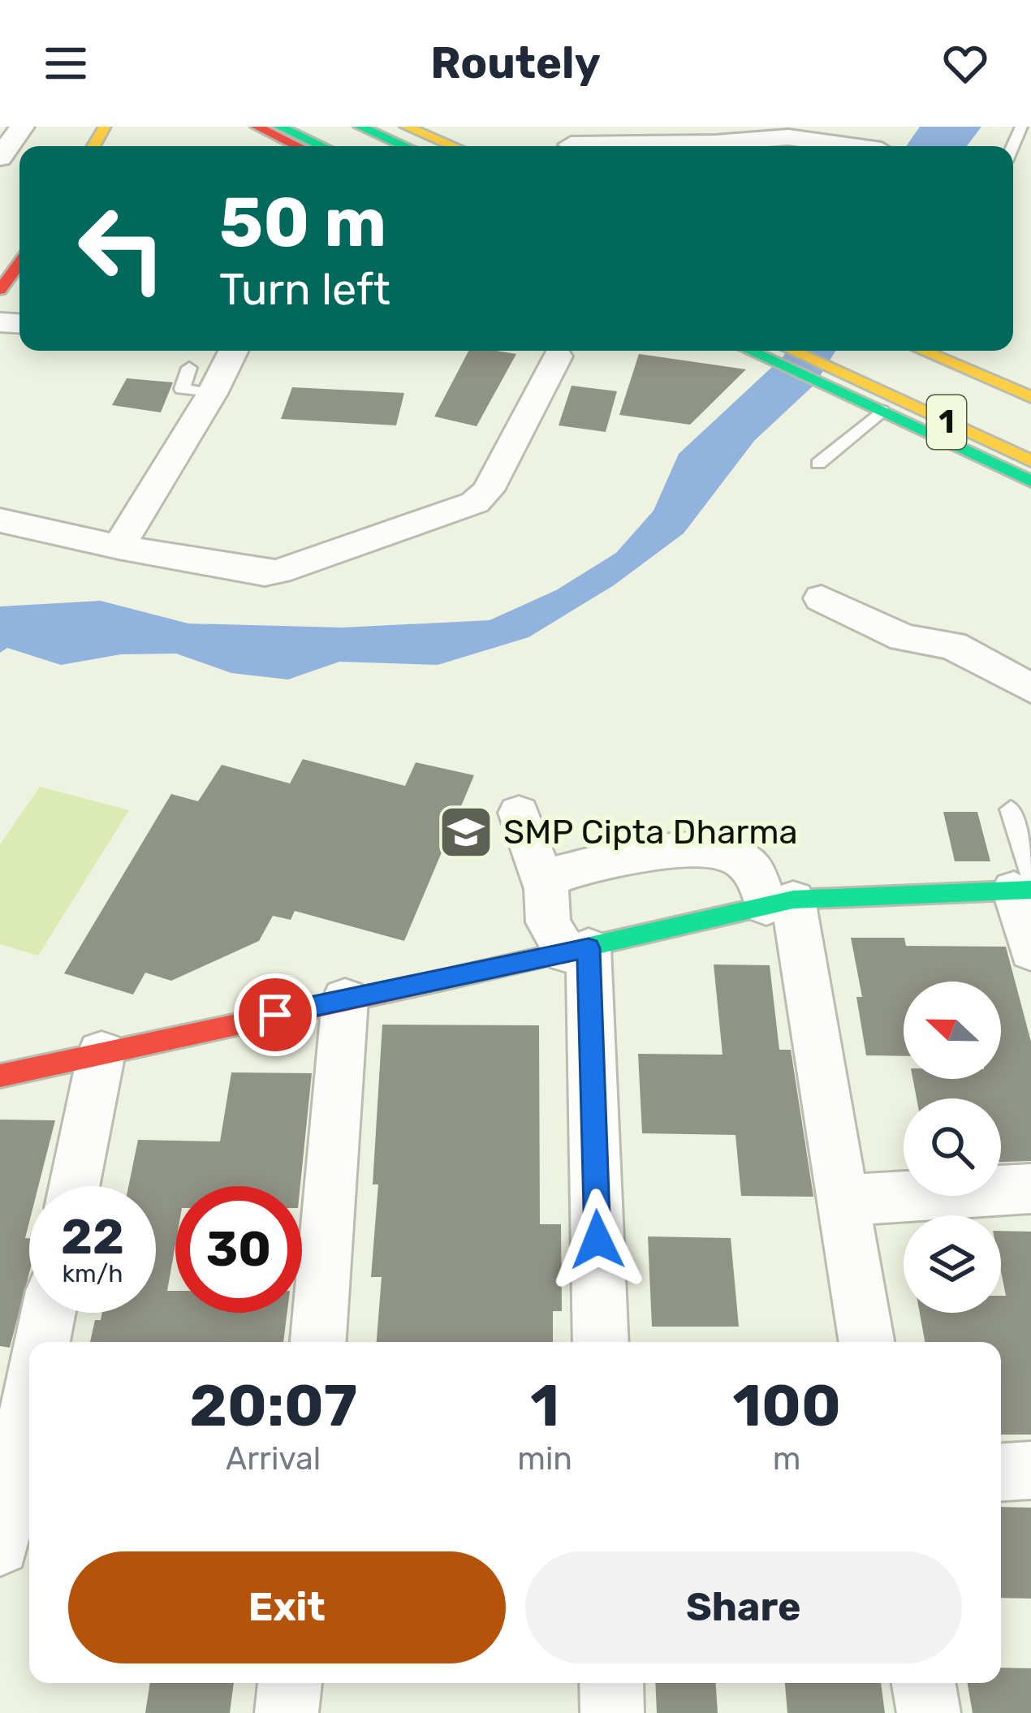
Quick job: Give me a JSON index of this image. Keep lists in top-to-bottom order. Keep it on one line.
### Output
{"streets":{"main road":["1"]},"places":{"school or university":["SMP Cipta Dharma"]},"north":"left","page":{"header":"Routely","turn":["50 m","Turn left"],"speed":"22 km/h","limit":"30","eta":["20:07","Arrival","1","min","100","m"],"buttons":["Exit","Share"]}}
